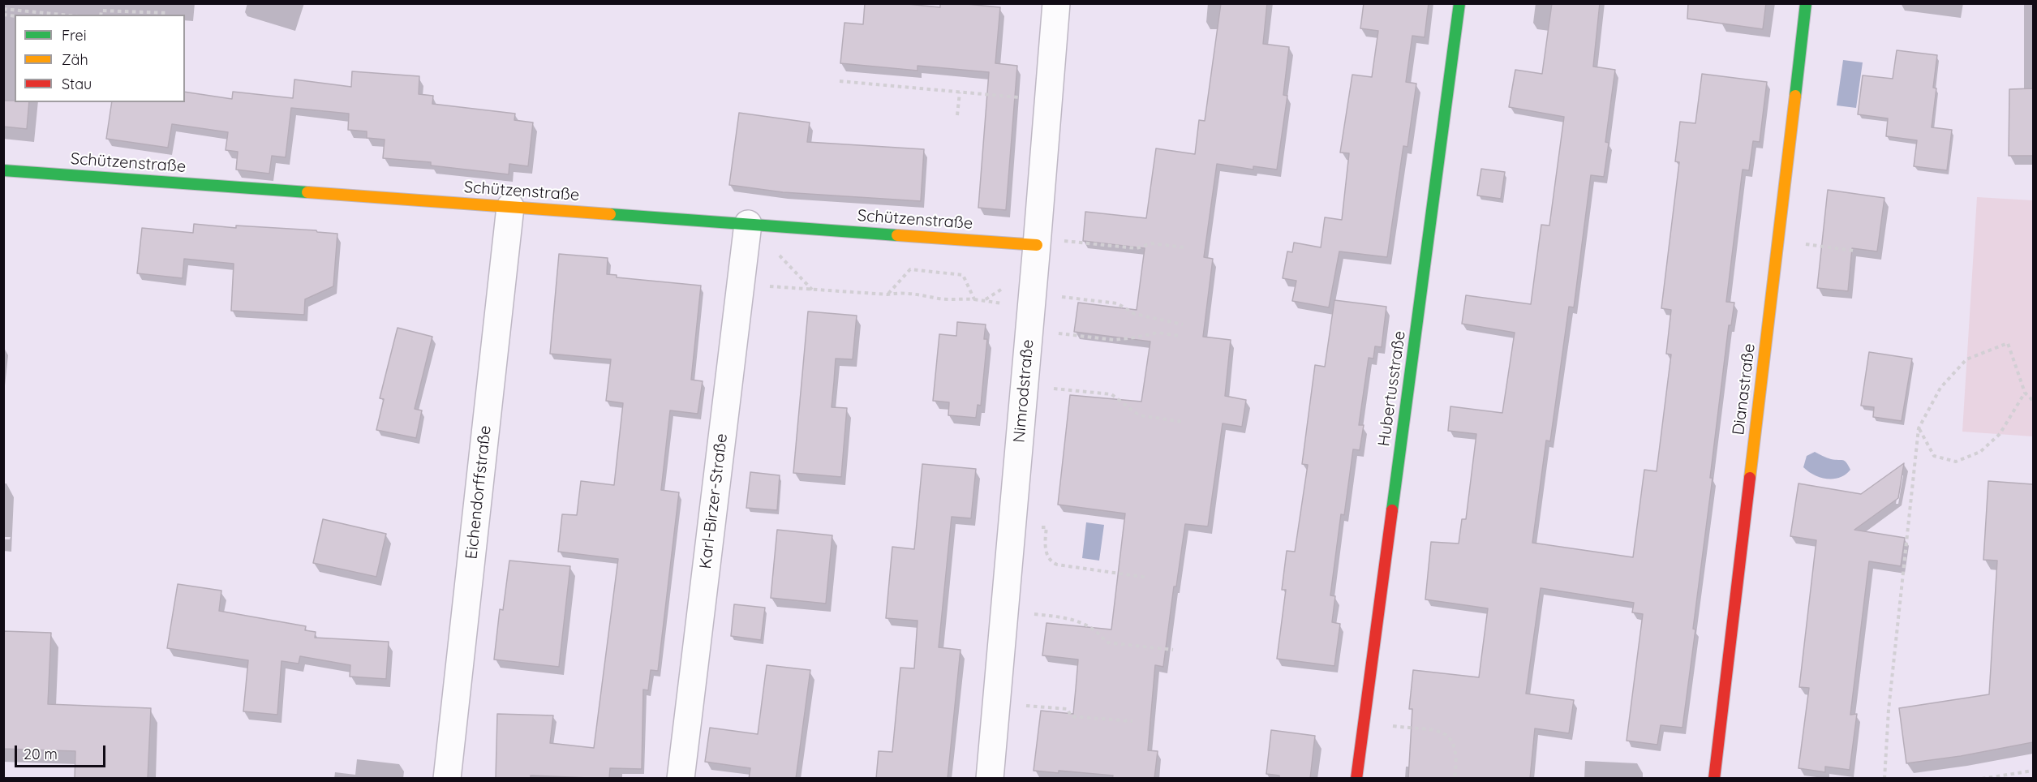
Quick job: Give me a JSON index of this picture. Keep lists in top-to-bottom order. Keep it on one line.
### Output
{"streets":{"street":["Schützenstraße","Hubertusstraße","Dianastraße","Nimrodstraße","Eichendorffstraße","Karl-Birzer-Straße"]},"crossings":[["Schützenstraße","Nimrodstraße"],["Schützenstraße","Eichendorffstraße"],["Schützenstraße","Karl-Birzer-Straße"]],"legend":["Frei","Zäh","Stau"],"scale_bar":"20 m"}
